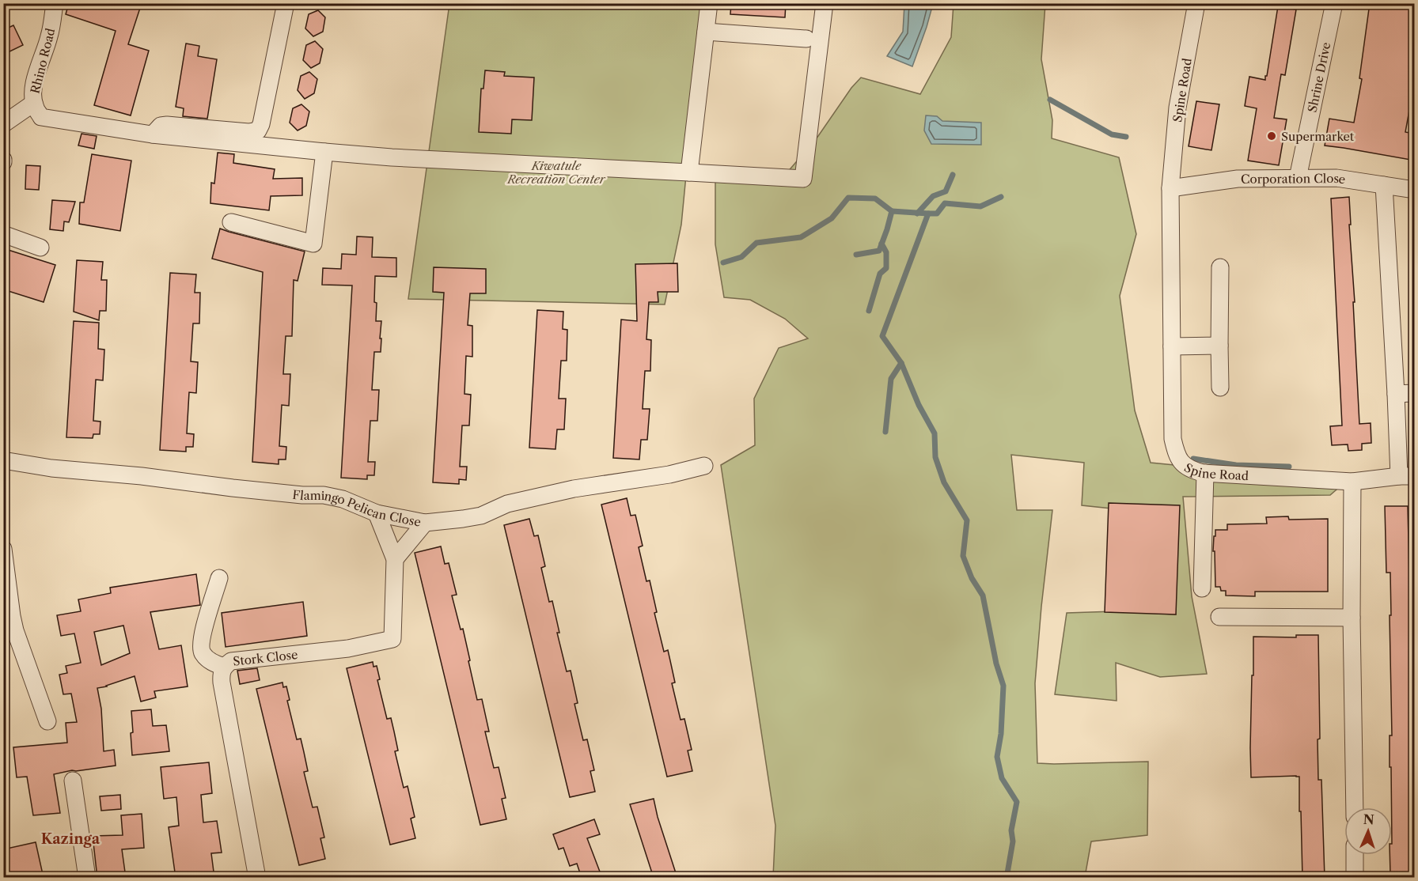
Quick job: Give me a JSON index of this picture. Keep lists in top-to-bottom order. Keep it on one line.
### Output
{"streets":{"street":["Rhino Road","Shrine Drive","Spine Road","Corporation Close","Flamingo Pelican Close","Stork Close"]},"crossings":[["Shrine Drive","Corporation Close"],["Spine Road","Corporation Close"],["Flamingo Pelican Close","Stork Close"]],"districts":["Kazinga"],"parks":["Kiwatule Recreation Center"],"places":["Supermarket"],"north":"top"}
